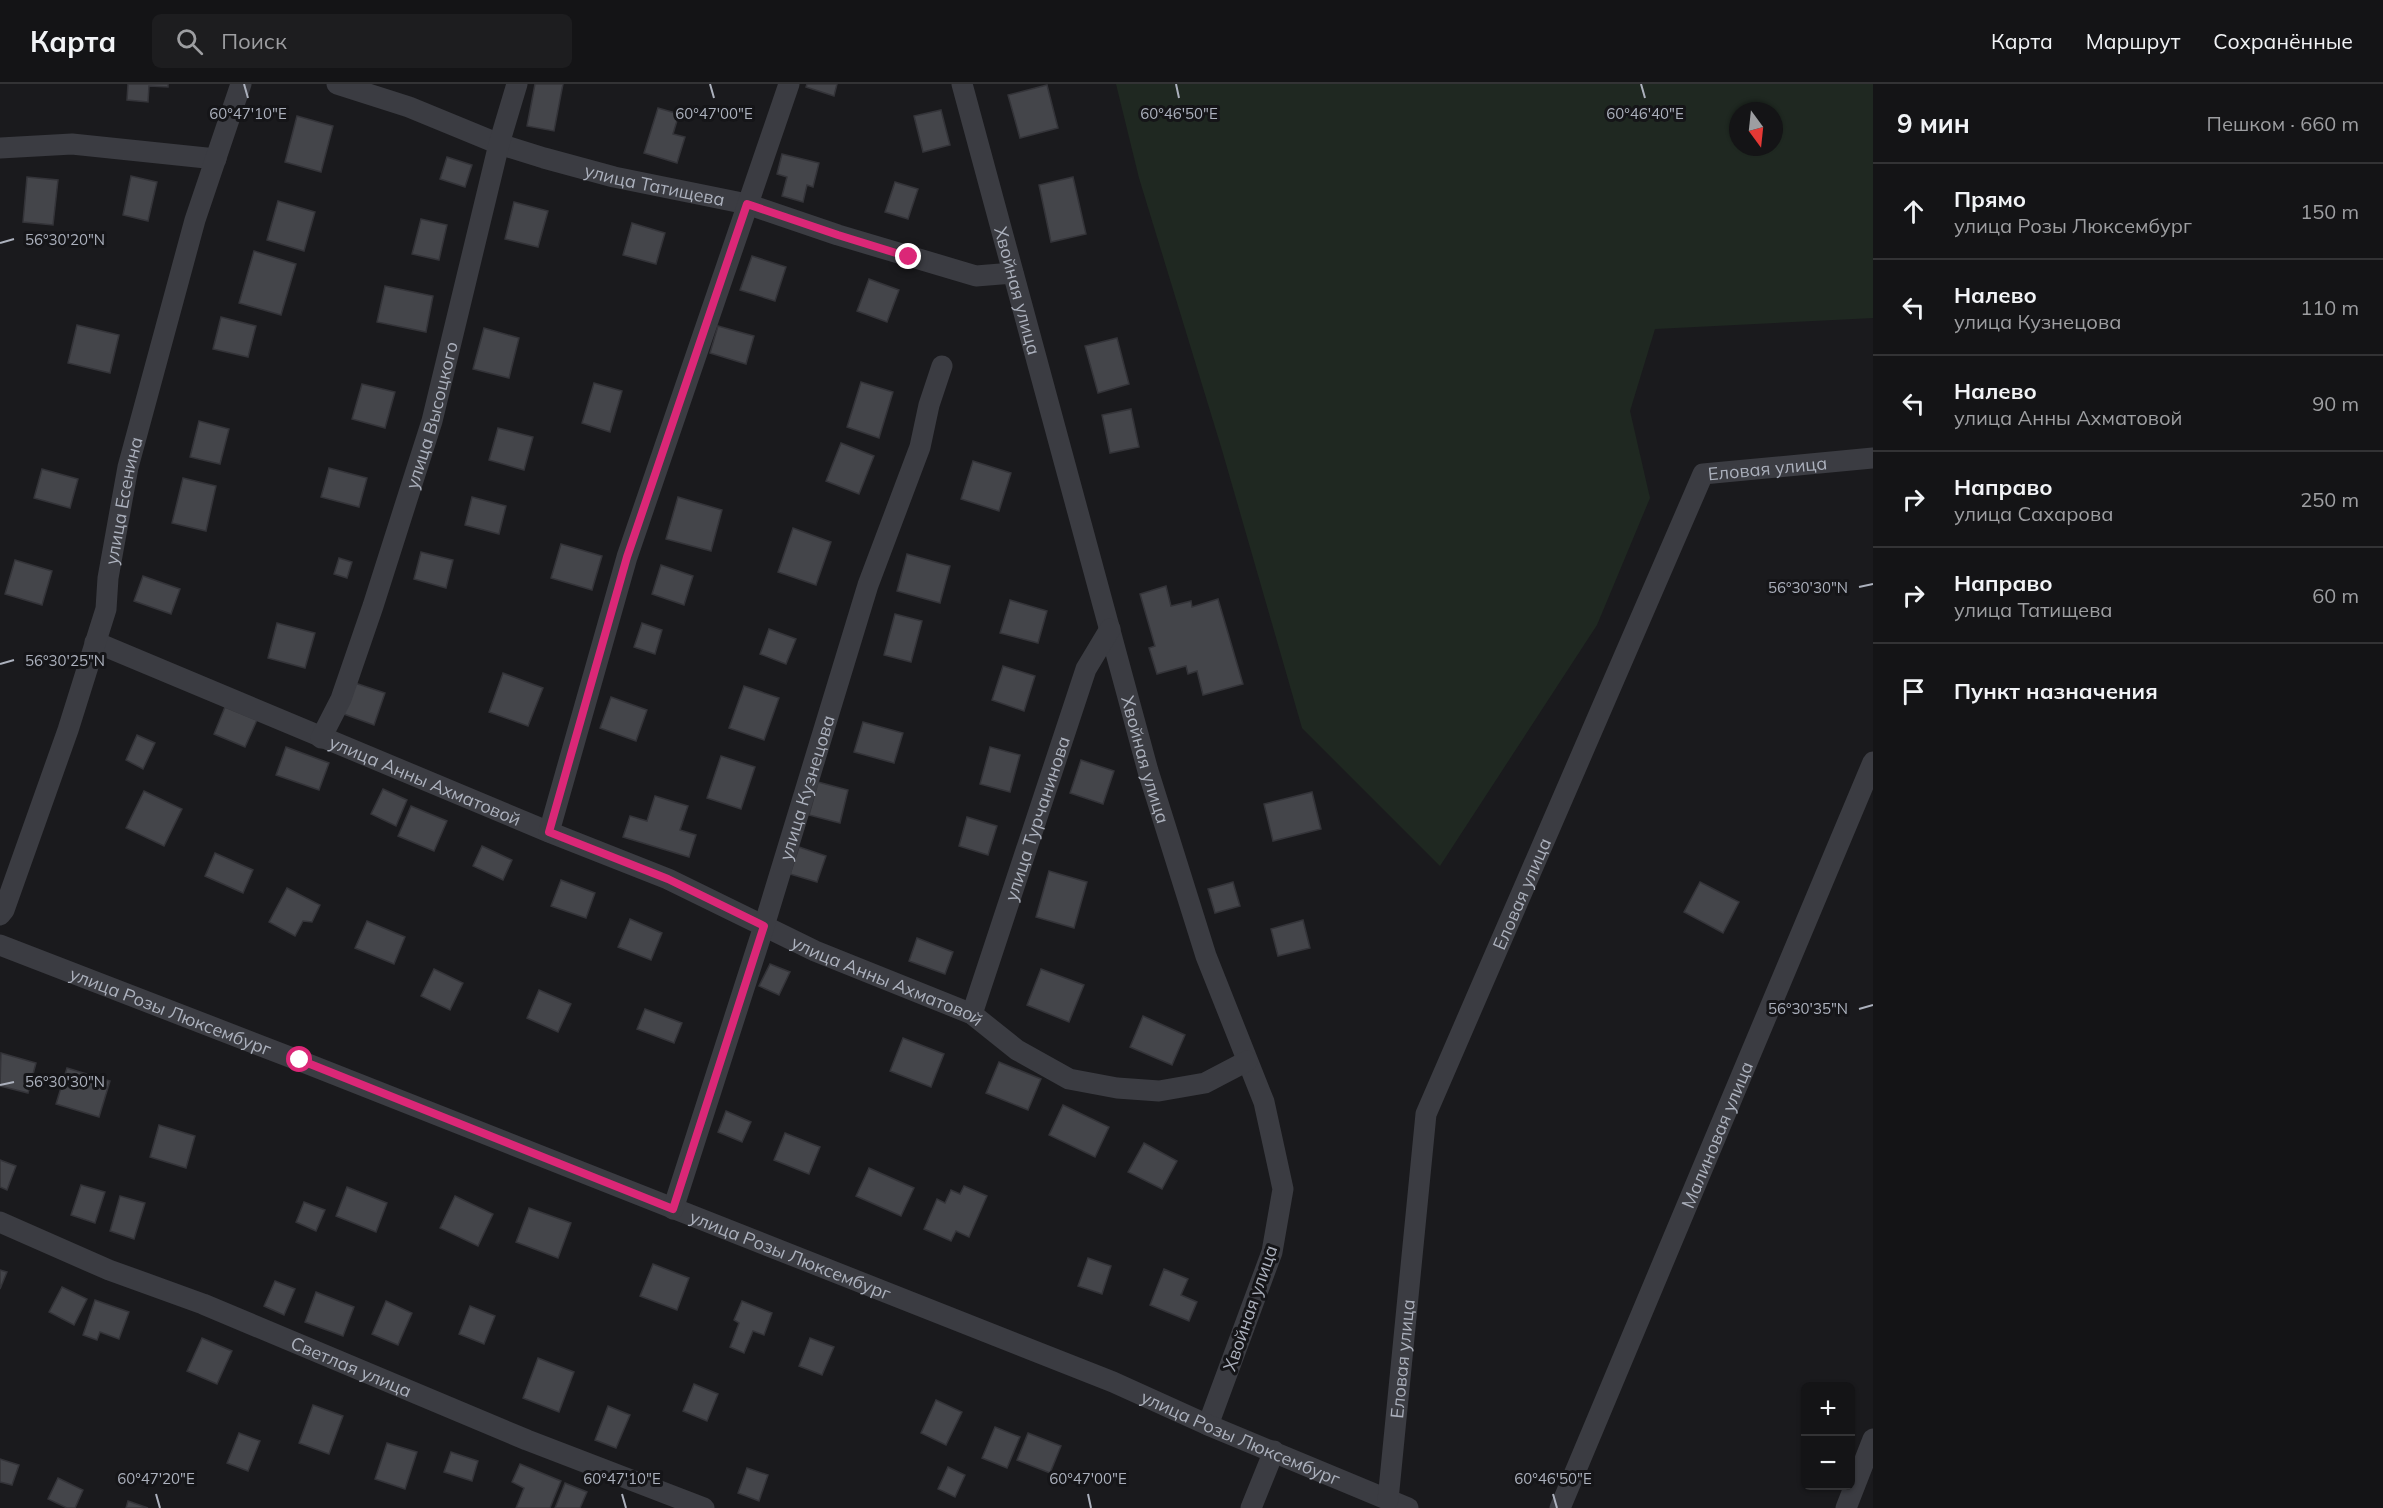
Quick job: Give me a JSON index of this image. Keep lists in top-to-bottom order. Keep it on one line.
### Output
{"streets":{"street":["улица Татищева","Хвойная улица","улица Высоцкого","Еловая улица","улица Есенина","улица Анны Ахматовой","улица Кузнецова","улица Турчанинова","улица Розы Люксембург","Малиновая улица","Светлая улица"]},"crossings":[["улица Татищева","Хвойная улица"],["улица Татищева","улица Высоцкого"],["Хвойная улица","улица Анны Ахматовой"],["Хвойная улица","улица Турчанинова"],["Хвойная улица","улица Розы Люксембург"],["улица Высоцкого","улица Анны Ахматовой"],["Еловая улица","улица Розы Люксембург"],["улица Есенина","улица Анны Ахматовой"],["улица Анны Ахматовой","улица Кузнецова"],["улица Анны Ахматовой","улица Турчанинова"],["улица Кузнецова","улица Розы Люксембург"]],"north":"bottom","page":{"header":"Карта","search":"Поиск","nav":["Карта","Маршрут","Сохранённые"],"heading":["9 мин","Пешком · 660 m"],"list":[["Прямо","улица Розы Люксембург","150 m"],["Налево","улица Кузнецова","110 m"],["Налево","улица Анны Ахматовой","90 m"],["Направо","улица Сахарова","250 m"],["Направо","улица Татищева","60 m"],"Пункт назначения"],"map_buttons":["+","−"]},"coordinates":["60°47'10\"E","60°47'00\"E","60°46'50\"E","60°46'40\"E","56°30'20\"N","56°30'30\"N","56°30'25\"N","56°30'35\"N","60°47'20\"E"]}
